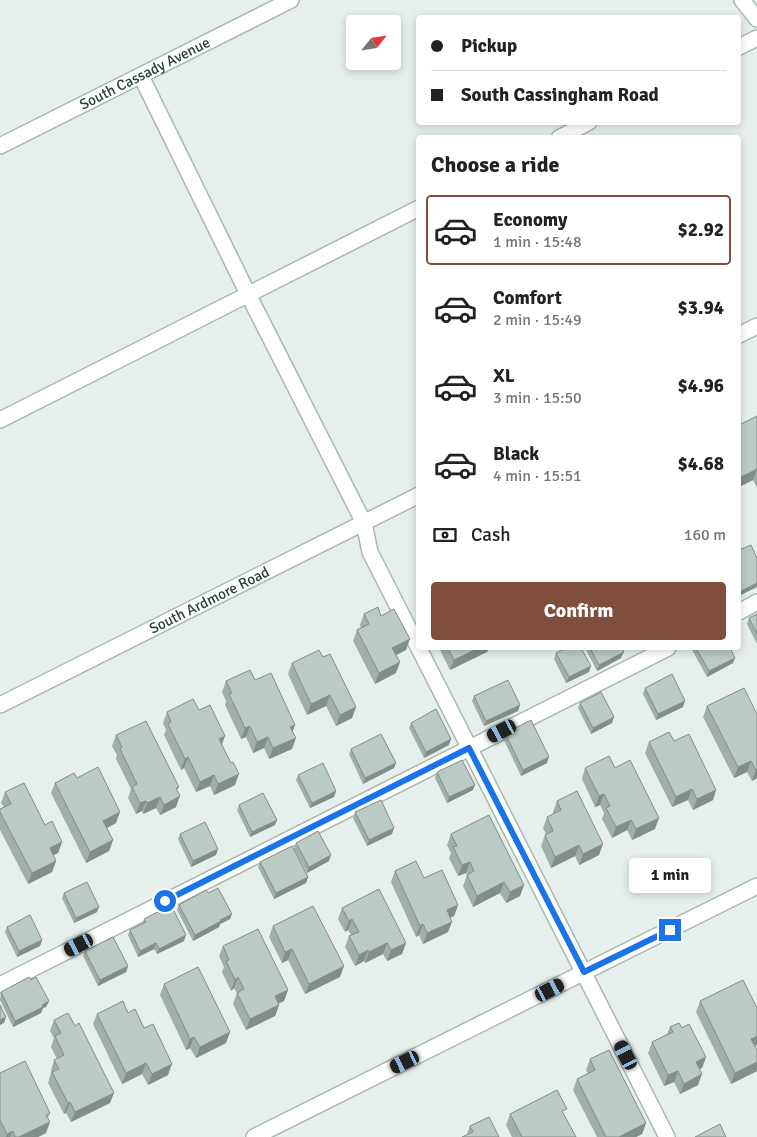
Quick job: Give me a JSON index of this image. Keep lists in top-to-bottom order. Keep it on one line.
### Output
{"streets":{"street":["South Cassady Avenue","South Ardmore Road"]},"north":"top right","page":{"banner":["Pickup","South Cassingham Road"],"heading":"Choose a ride","list":[{"name":"Economy","note":"1 min · 15:48","value":"$2.92"},{"name":"Comfort","note":"2 min · 15:49","value":"$3.94"},{"name":"XL","note":"3 min · 15:50","value":"$4.96"},{"name":"Black","note":"4 min · 15:51","value":"$4.68"}],"pay":["Cash","160 m"],"buttons":"Confirm","bubble":"1 min"}}
